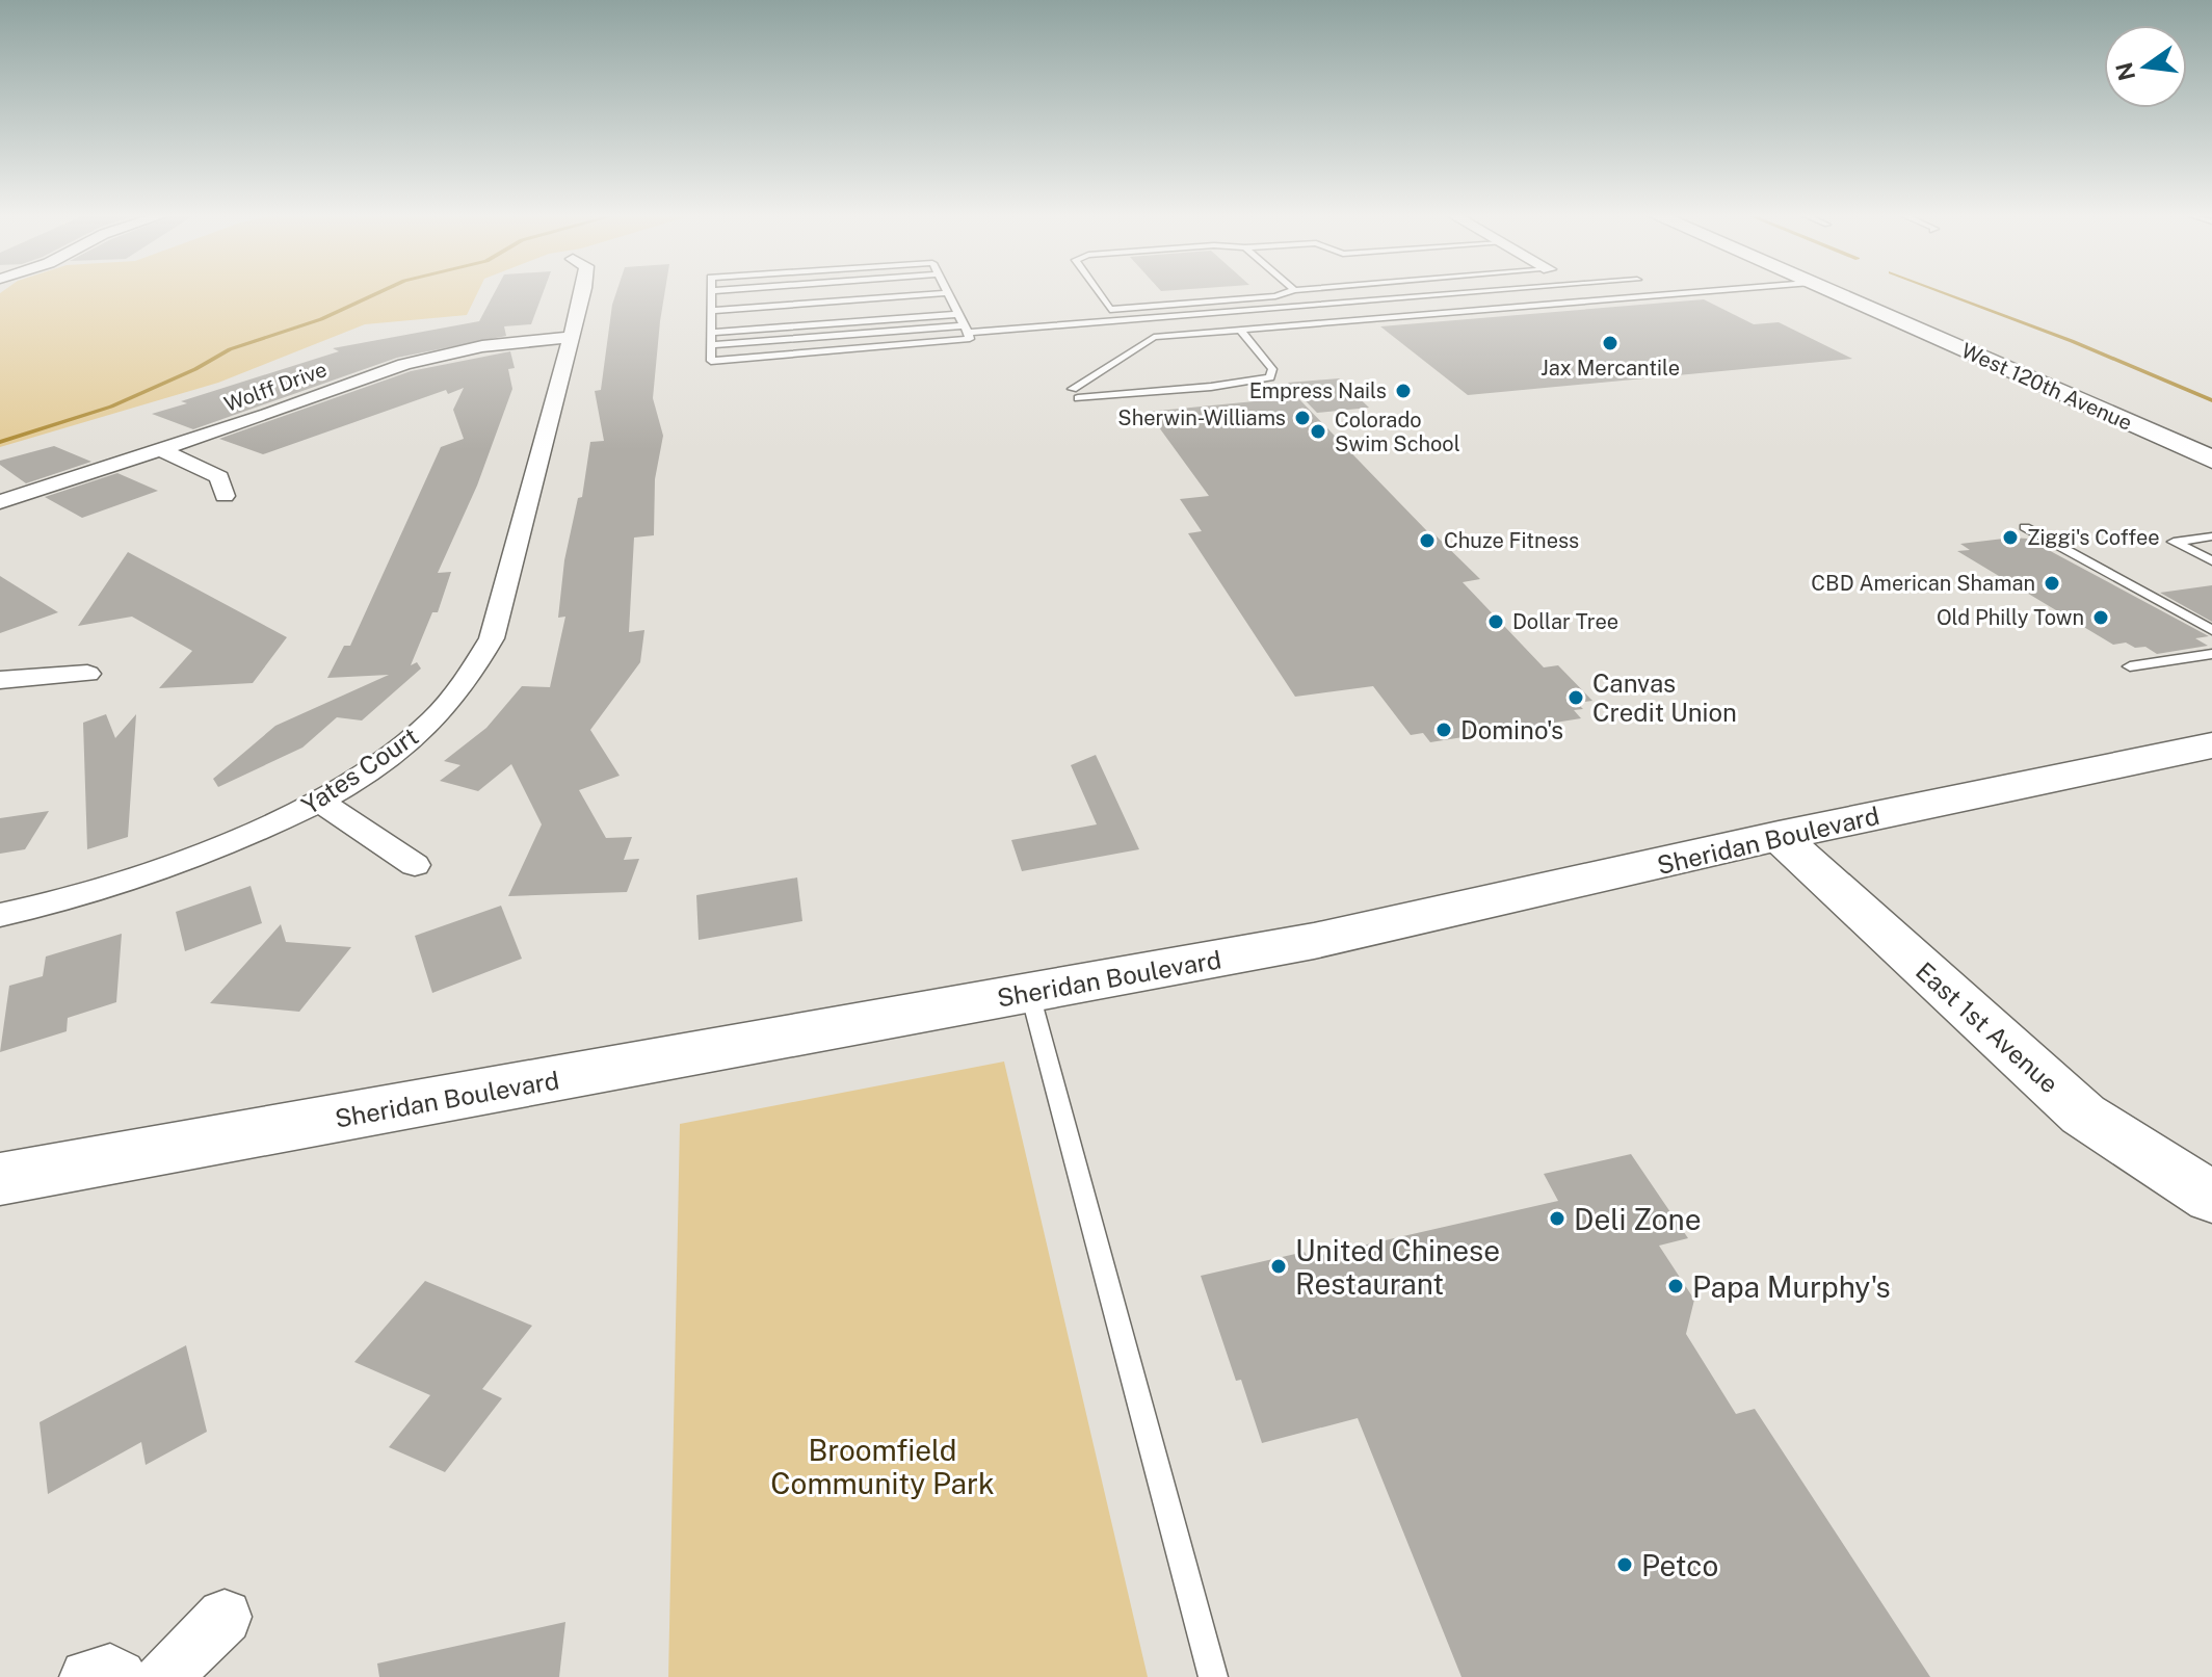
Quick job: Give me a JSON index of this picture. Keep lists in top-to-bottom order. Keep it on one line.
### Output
{"streets":{"main road":["West 120th Avenue","Sheridan Boulevard"],"street":["Wolff Drive","Yates Court","East 1st Avenue"]},"crossings":[["Wolff Drive","Yates Court"],["Sheridan Boulevard","East 1st Avenue"]],"parks":["Broomfield Community Park"],"places":["Jax Mercantile","Empress Nails","Sherwin-Williams","Colorado Swim School","Ziggi's Coffee","Chuze Fitness","CBD American Shaman","Old Philly Town","Dollar Tree","Canvas Credit Union","Domino's","Deli Zone","United Chinese Restaurant","Papa Murphy's","Petco"],"north":"left"}
